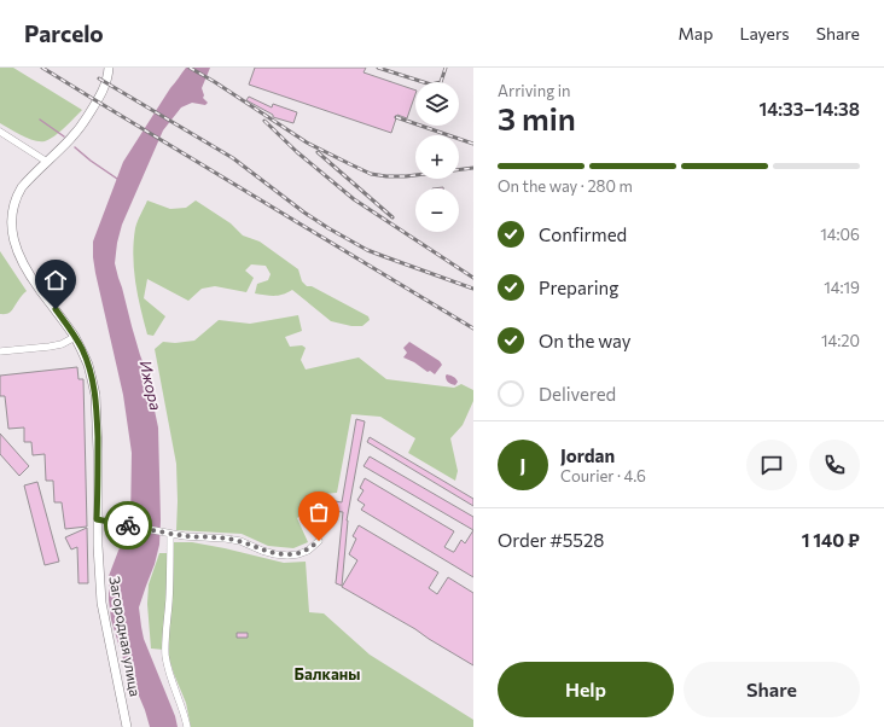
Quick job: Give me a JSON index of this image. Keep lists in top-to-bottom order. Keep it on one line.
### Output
{"streets":{"main road":["Загородная улица"]},"districts":["Балканы"],"water":["Ижора"],"page":{"header":"Parcelo","nav":["Map","Layers","Share"],"heading":["3 min","Arriving in","14:33–14:38"],"panel":["Jordan","Courier · 4.6","Order #5528","1 140 ₽"],"map_buttons":["+","−"],"bar":"On the way · 280 m","list":[["Confirmed","14:06"],["Preparing","14:19"],["On the way","14:20"],"Delivered"],"round":"J","buttons":["Help","Share"]}}
